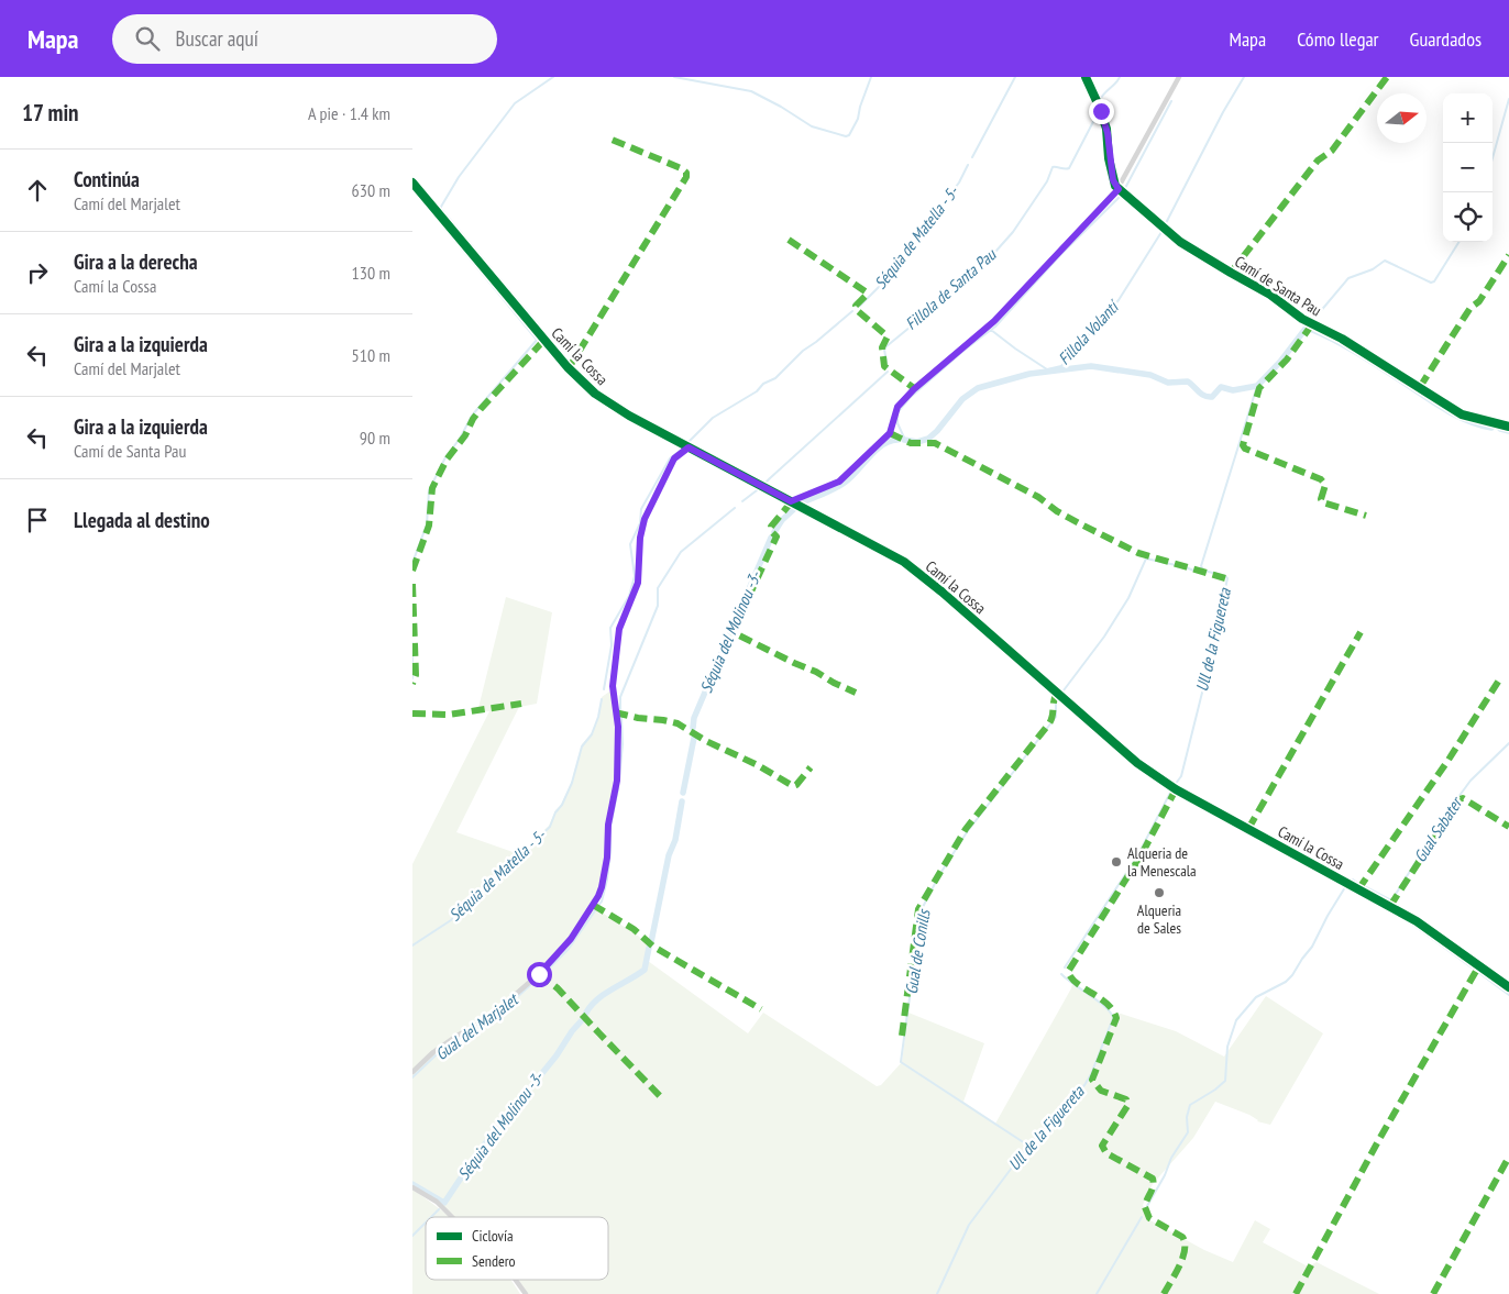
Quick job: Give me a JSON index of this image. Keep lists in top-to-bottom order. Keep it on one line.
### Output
{"streets":{"street":["Camí de Santa Pau","Camí la Cossa"]},"water":["Séquia de Matella - 5-","Fillola de Santa Pau","Fillola Volantí","Séquia del Molinou -3-","Ull de la Figuereta","Gual Sabater","Gual de Conills","Gual del Marjalet"],"places":["Alqueria de la Menescala","Alqueria de Sales"],"legend":["Ciclovía","Sendero"],"north":"right","page":{"header":"Mapa","search":"Buscar aquí","nav":["Mapa","Cómo llegar","Guardados"],"heading":["17 min","A pie · 1.4 km"],"map_buttons":["+","−"],"list":[["Continúa","Camí del Marjalet","630 m"],["Gira a la derecha","Camí la Cossa","130 m"],["Gira a la izquierda","Camí del Marjalet","510 m"],["Gira a la izquierda","Camí de Santa Pau","90 m"],"Llegada al destino"]}}
